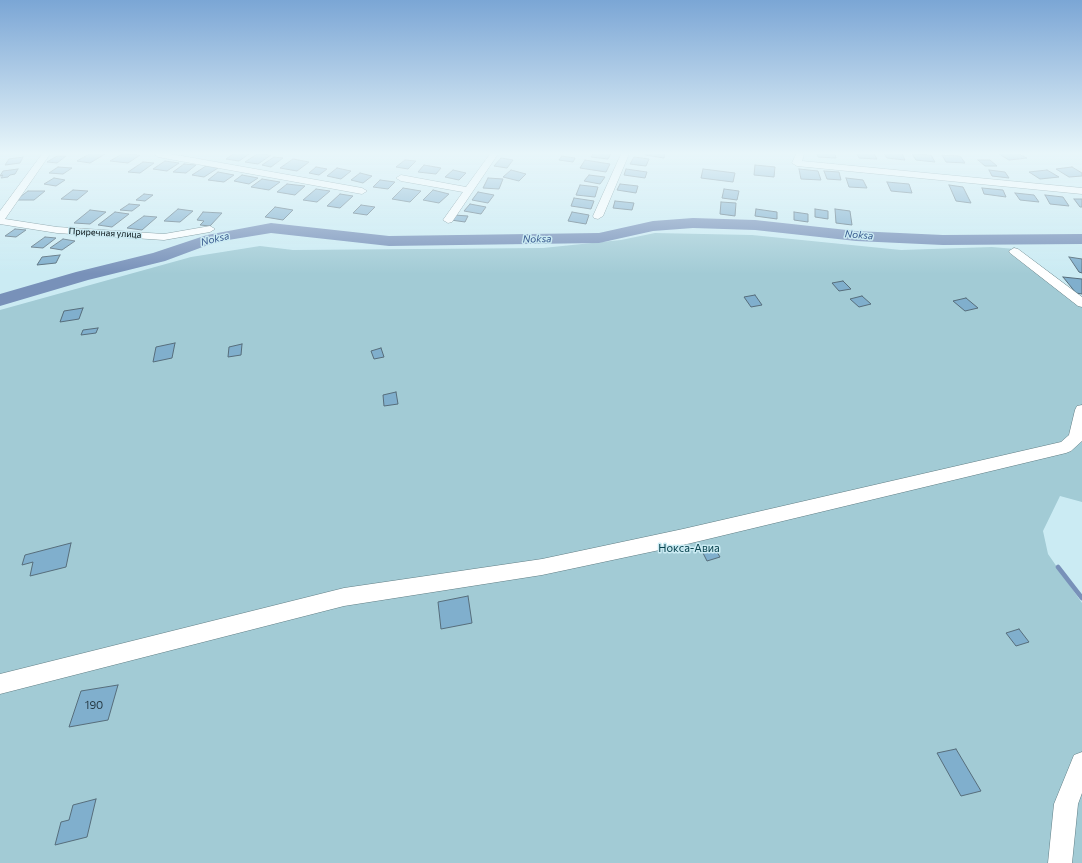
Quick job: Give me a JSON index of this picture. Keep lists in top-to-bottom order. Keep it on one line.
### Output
{"streets":{"street":["Приречная улица"]},"water":["Noksa"],"parks":["Нокса-Авиа"],"house_numbers":["190"]}
